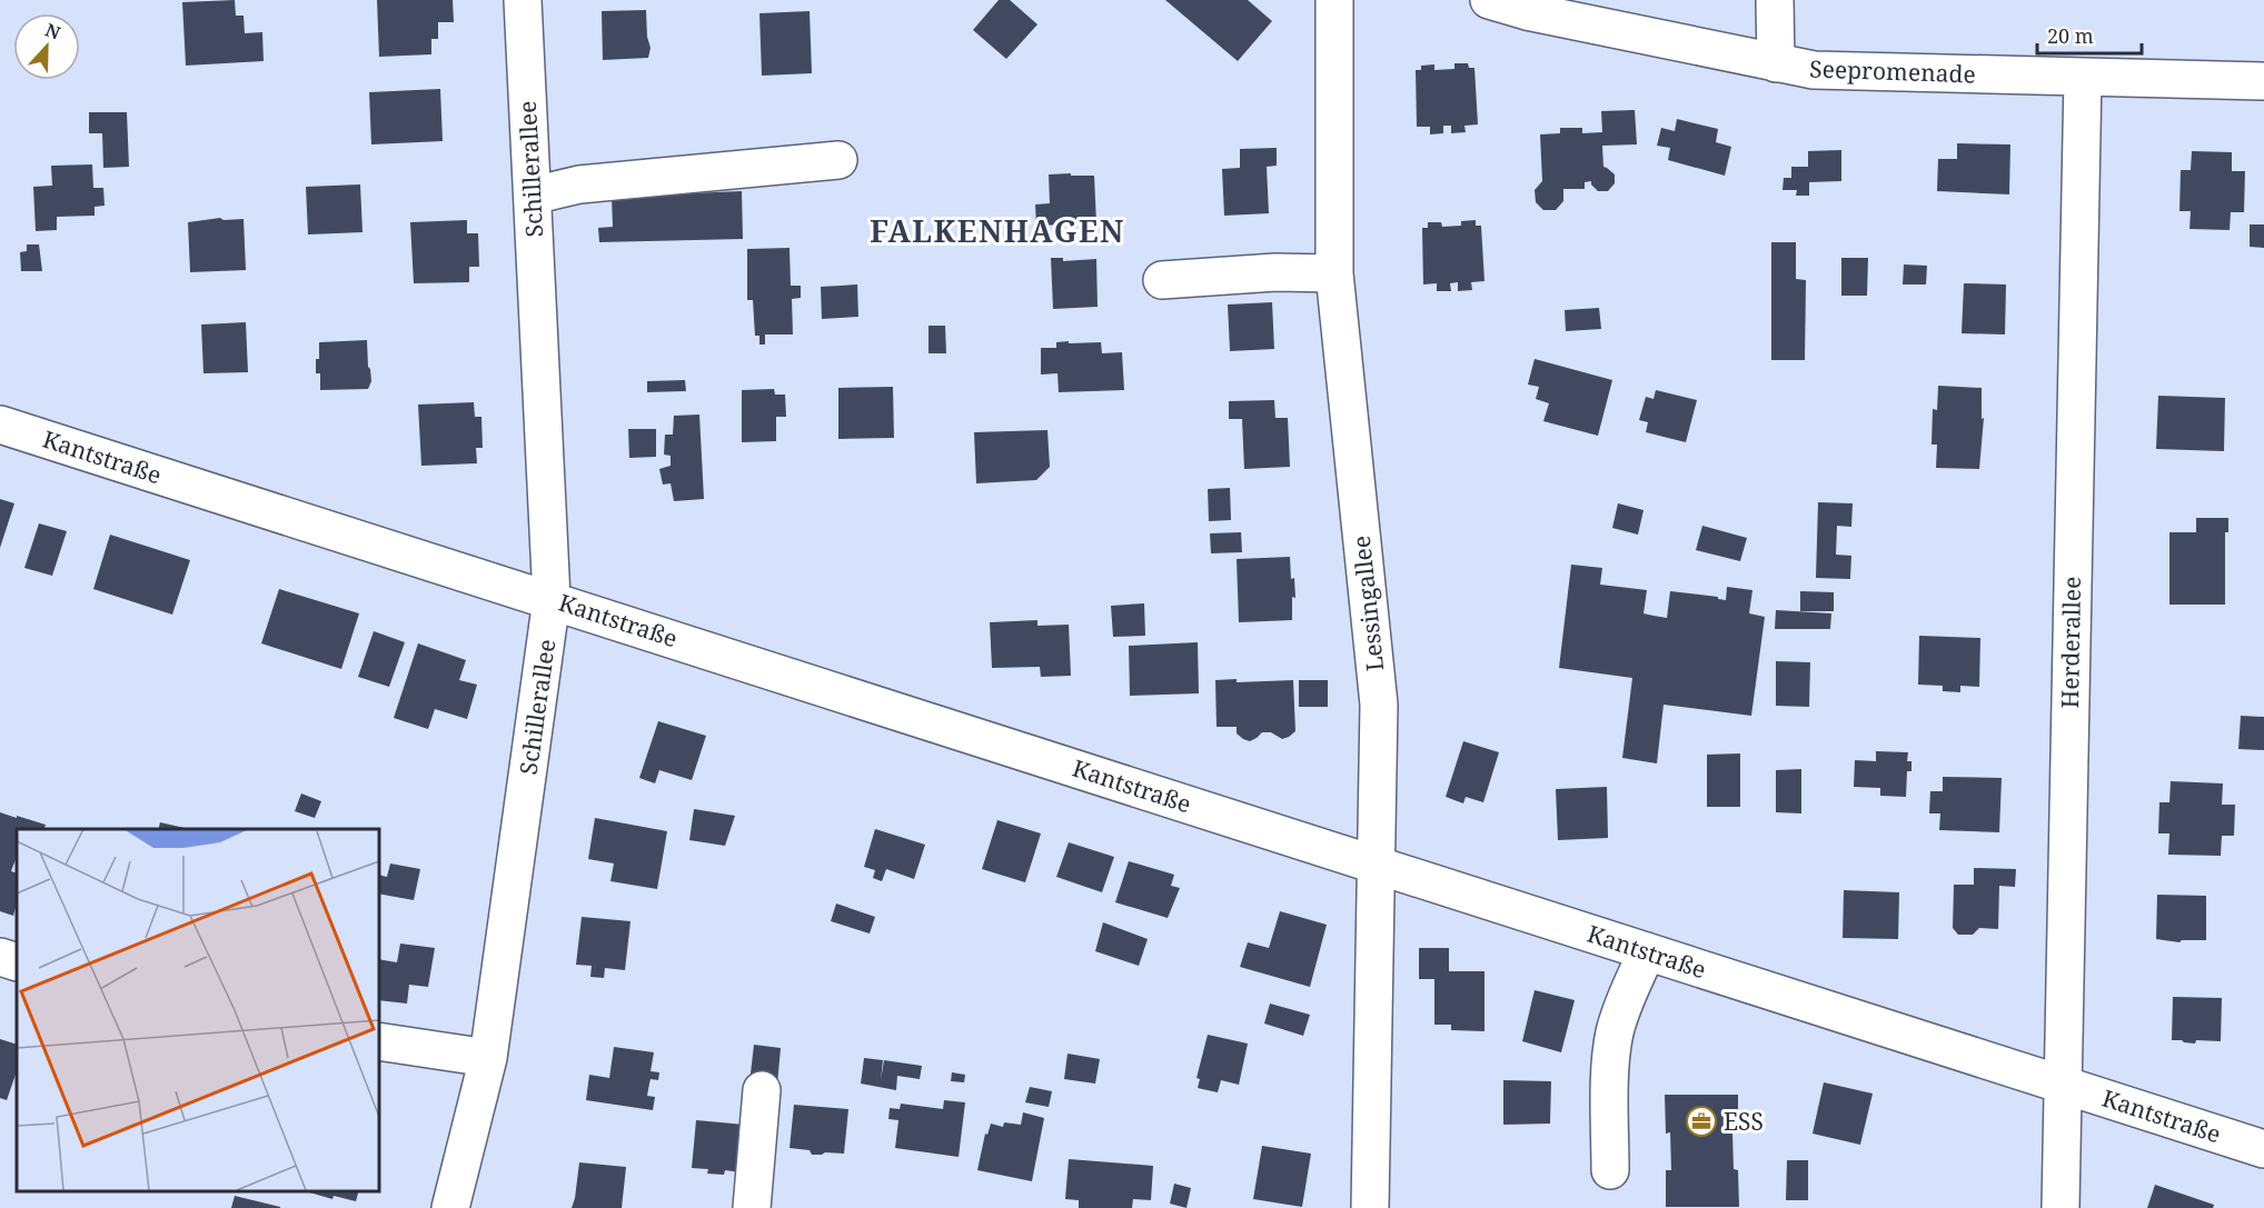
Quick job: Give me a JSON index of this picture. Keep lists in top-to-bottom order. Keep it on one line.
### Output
{"streets":{"street":["Seepromenade","Schillerallee","Kantstraße","Lessingallee","Herderallee"]},"crossings":[["Seepromenade","Herderallee"],["Schillerallee","Kantstraße"],["Kantstraße","Lessingallee"],["Kantstraße","Herderallee"]],"districts":["FALKENHAGEN"],"places":{"office":["ESS"]},"scale_bar":"20 m","north":"top"}
